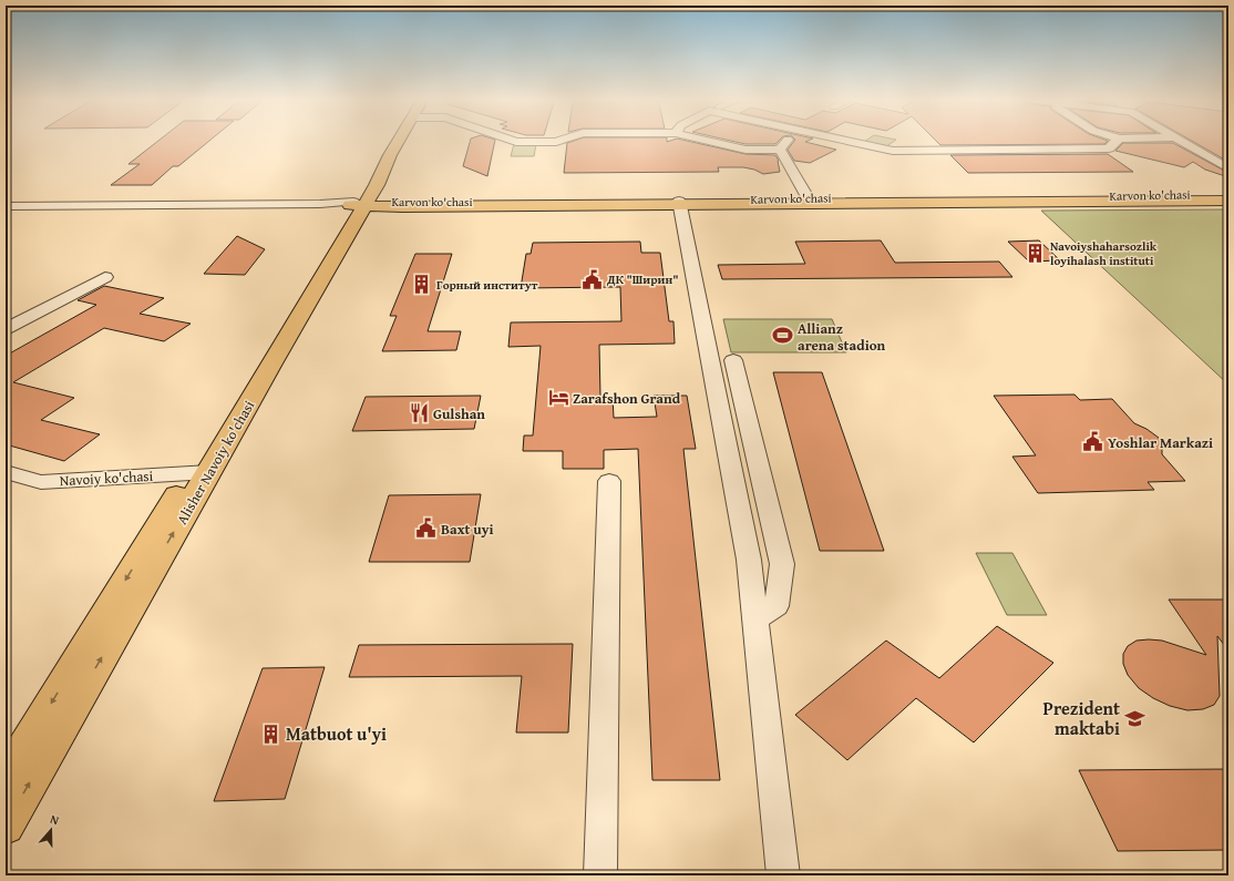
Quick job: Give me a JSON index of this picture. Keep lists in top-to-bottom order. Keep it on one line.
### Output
{"streets":{"main road":["Karvon ko'chasi","Alisher Navoiy ko'chasi"],"street":["Navoiy ko'chasi"]},"crossings":[["Alisher Navoiy ko'chasi","Navoiy ko'chasi"]],"places":{"building":["Navoiyshaharsozlik loyihalash instituti","Горный институт","Matbuot u'yi"],"public building":["ДК \"Ширин\"","Yoshlar Markazi","Baxt uyi"],"sports":["Allianz arena stadion"],"hotel":["Zarafshon Grand"],"restaurant":["Gulshan"],"school or university":["Prezident maktabi"]},"north":"top"}
